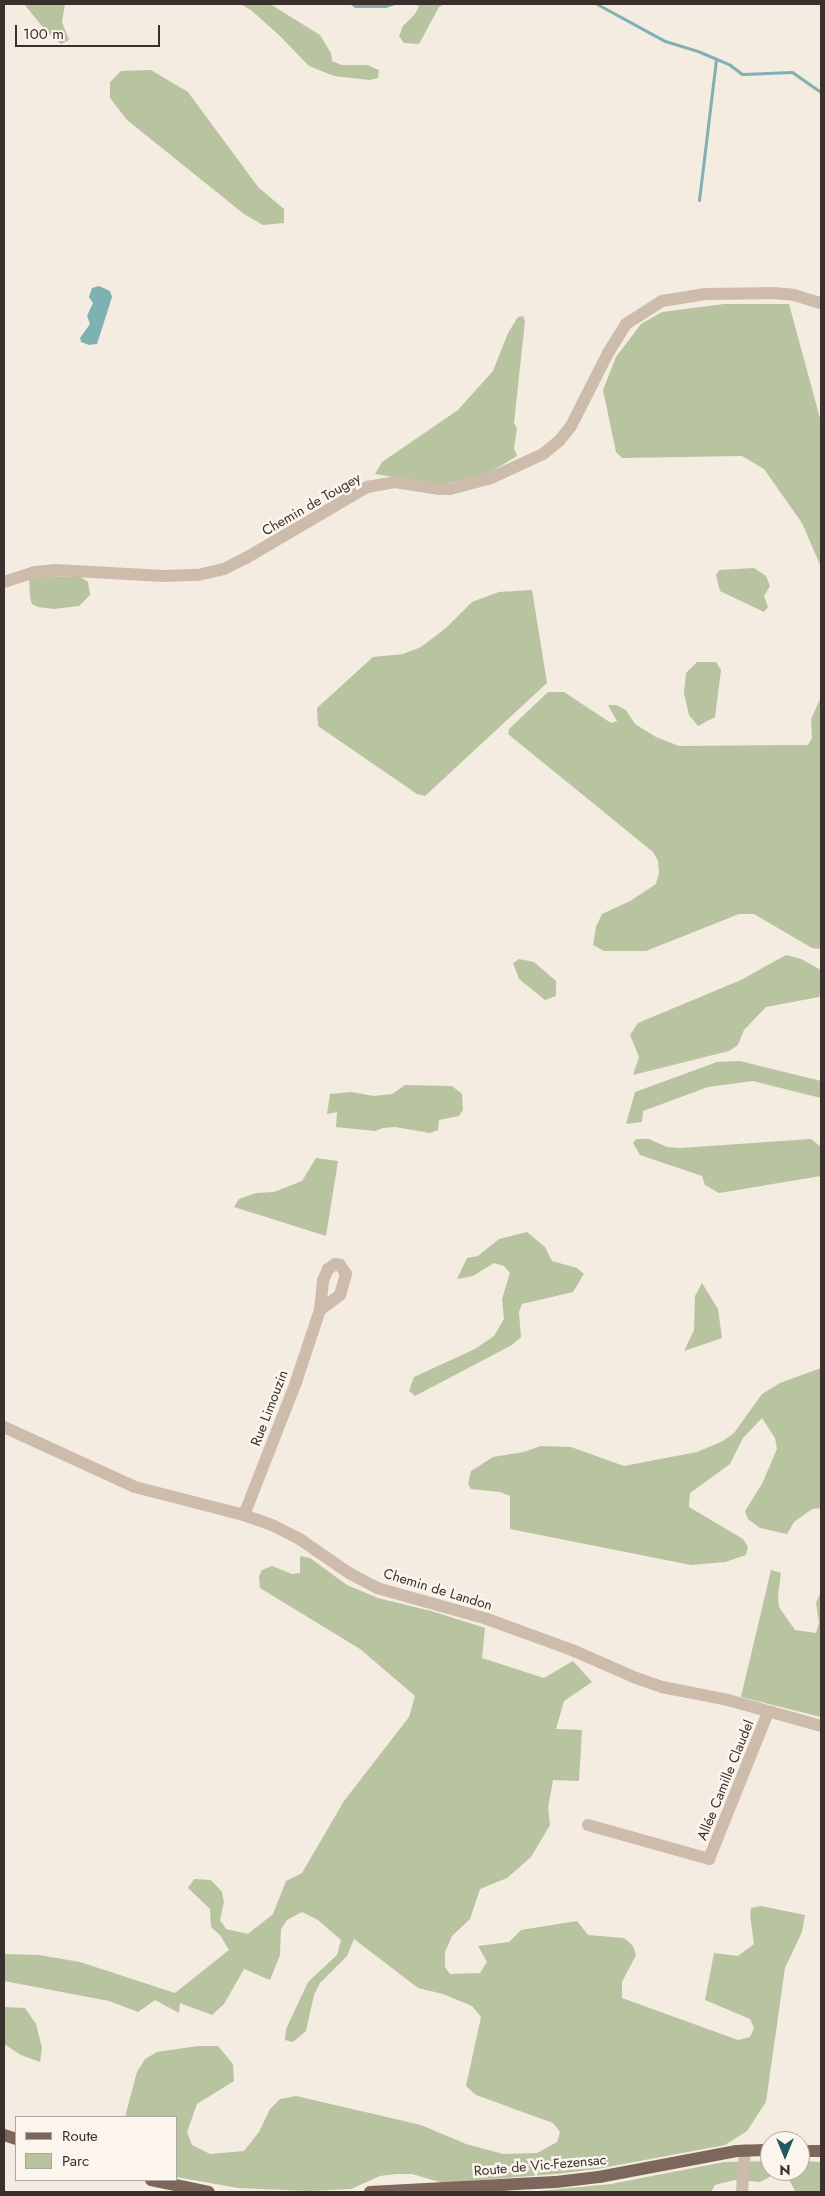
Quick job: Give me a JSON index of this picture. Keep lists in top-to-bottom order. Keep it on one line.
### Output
{"streets":{"main road":["Route de Vic-Fezensac"],"street":["Chemin de Tougey","Rue Limouzin","Chemin de Landon","Allée Camille Claudel"]},"crossings":[["Rue Limouzin","Chemin de Landon"],["Chemin de Landon","Allée Camille Claudel"]],"legend":["Route","Parc"],"scale_bar":"100 m","north":"bottom"}
